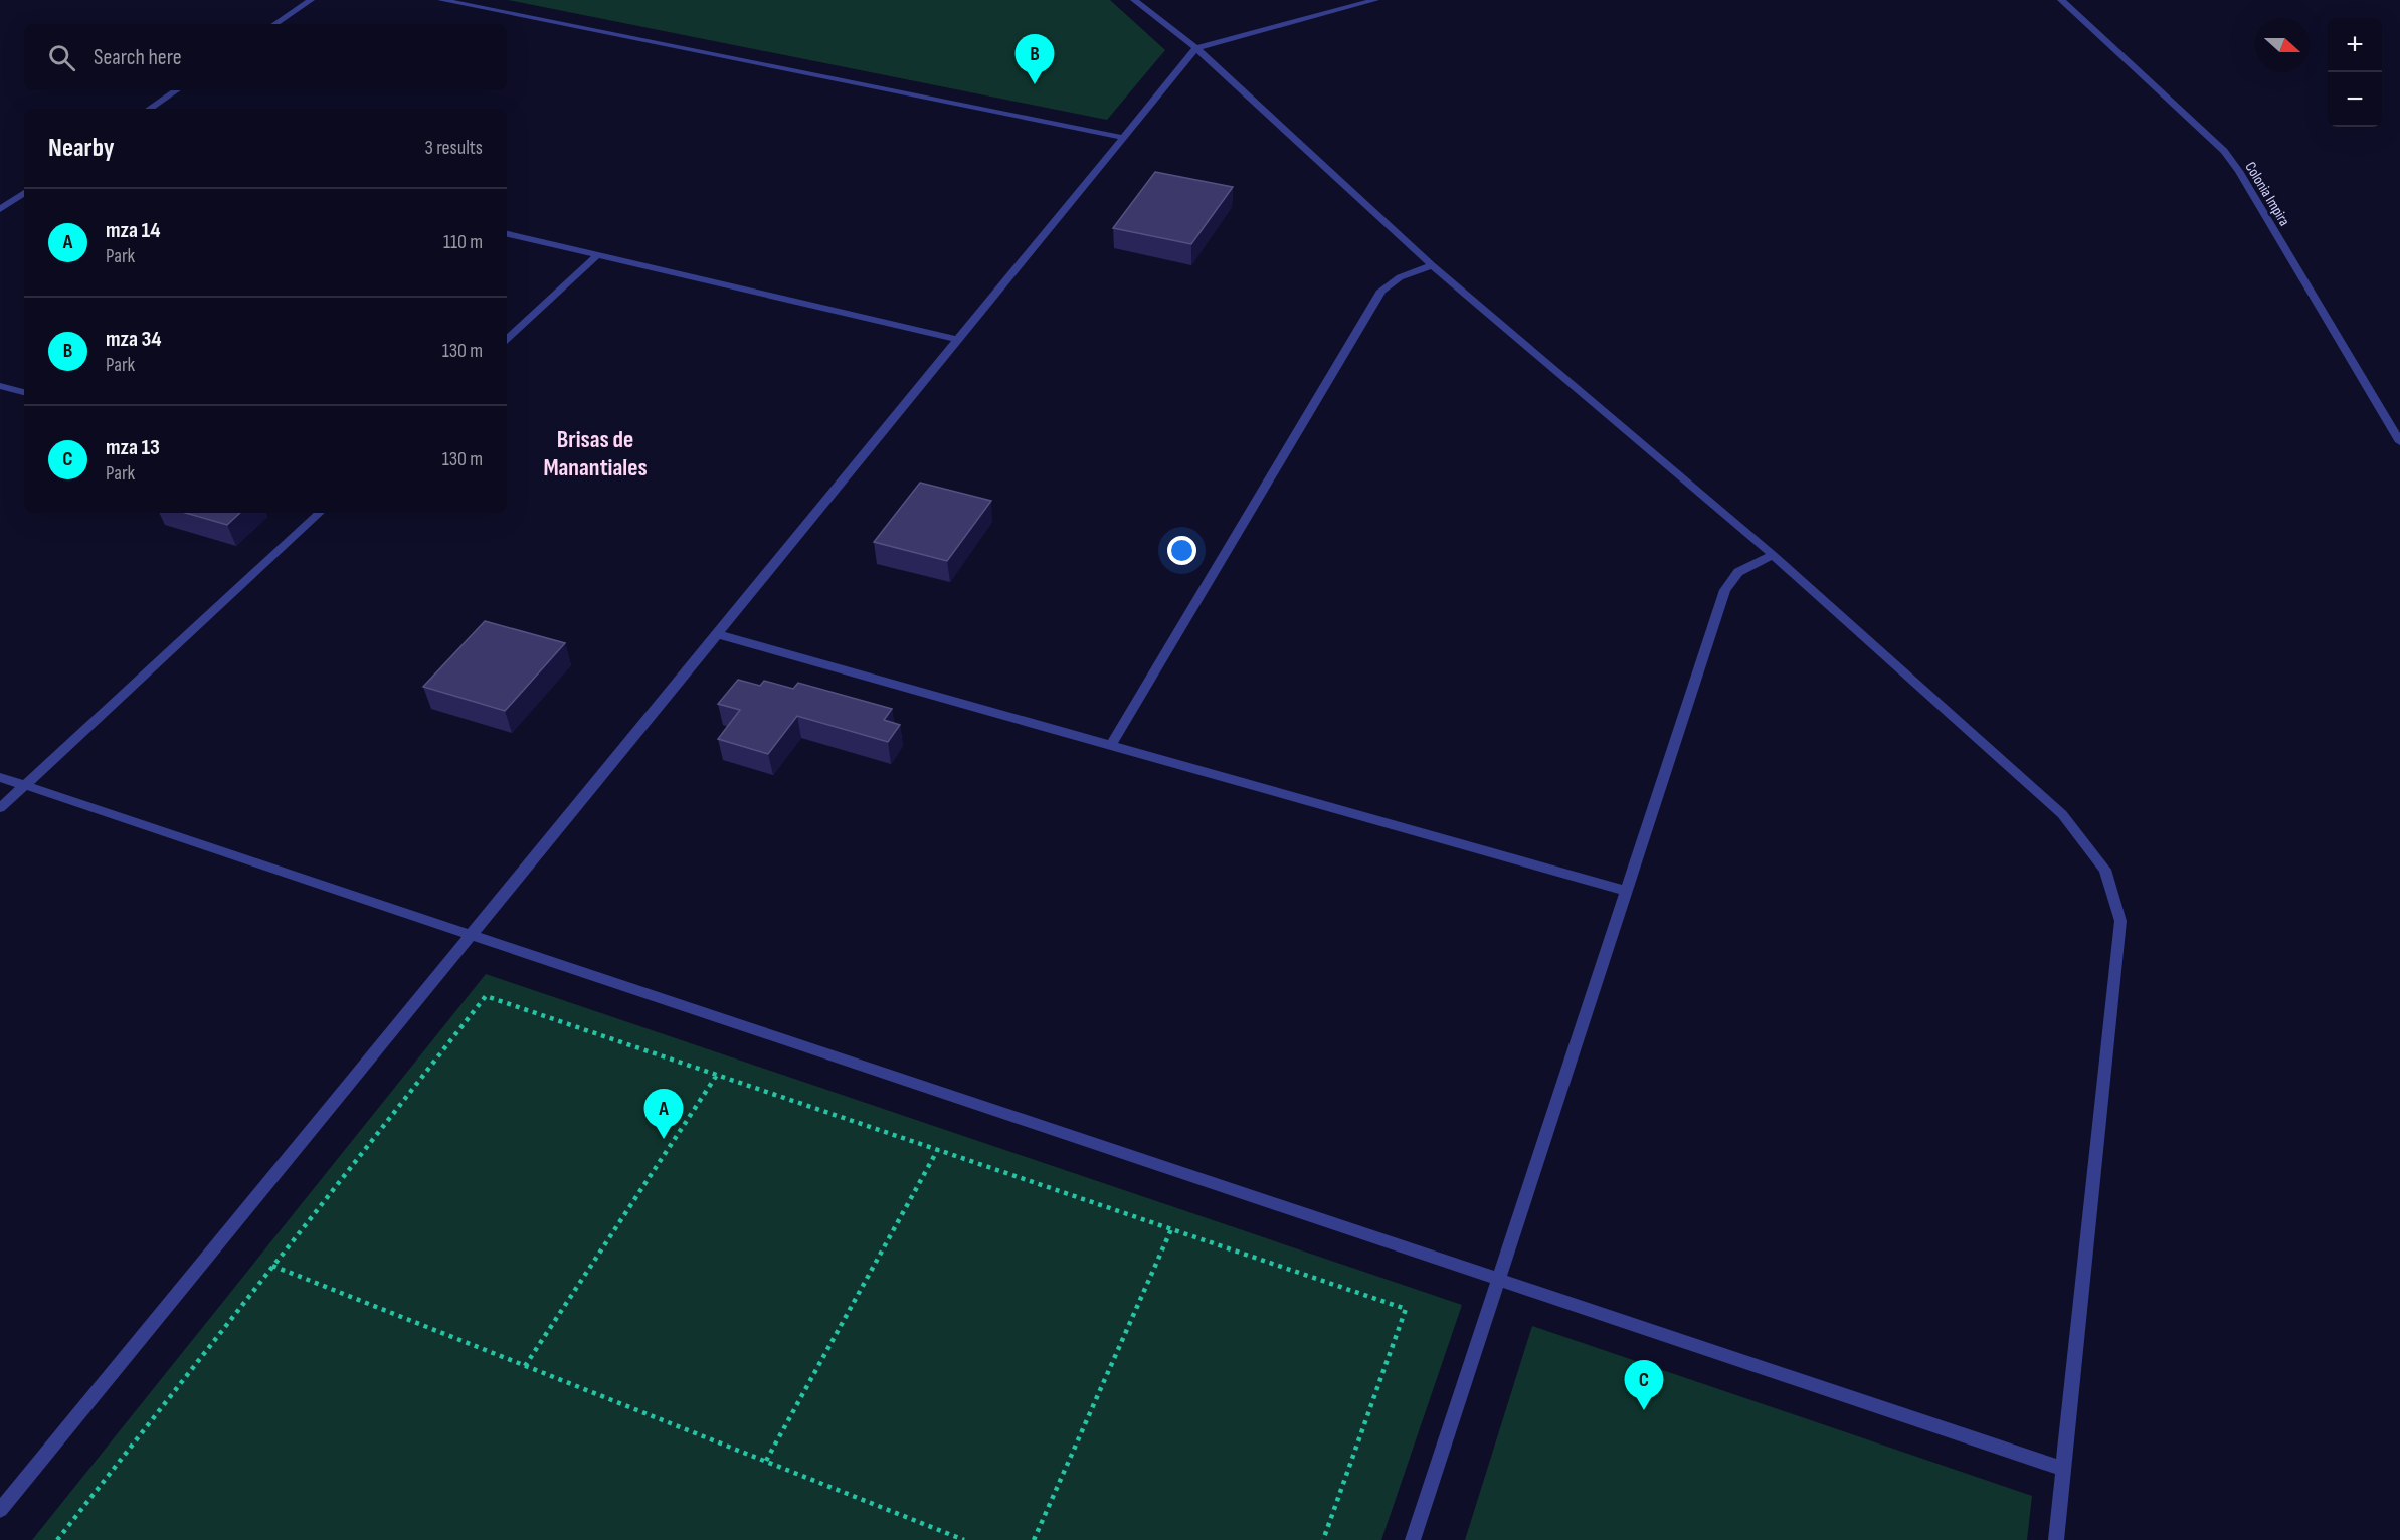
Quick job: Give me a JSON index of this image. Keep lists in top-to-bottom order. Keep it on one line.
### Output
{"streets":{"street":["Colonia Impira"]},"districts":["Brisas de Manantiales"],"north":"right","page":{"map_buttons":["+","−"],"search":"Search here","pins":["B","A","C"],"heading":["Nearby","3 results"],"list":[{"mark":"A","name":"mza 14","note":"Park","value":"110 m"},{"mark":"B","name":"mza 34","note":"Park","value":"130 m"},{"mark":"C","name":"mza 13","note":"Park","value":"130 m"}]}}
